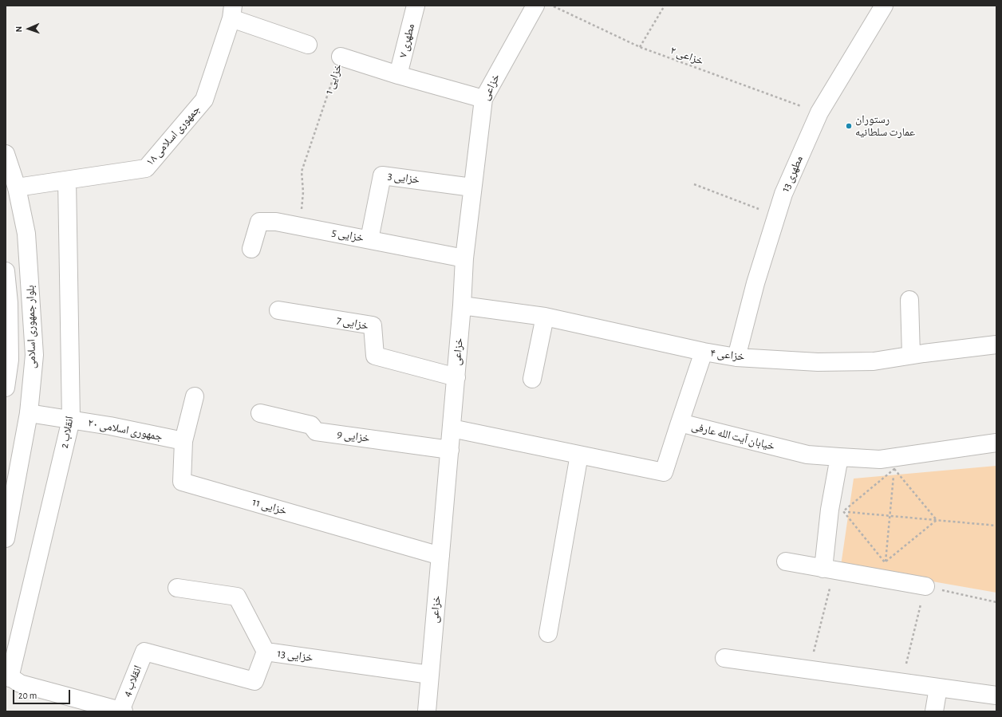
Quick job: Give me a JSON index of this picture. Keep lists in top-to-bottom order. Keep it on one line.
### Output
{"streets":{"street":["مطهری ۷","خزایی 1","خزاعی","جمهوری اسلامی ۱۸","مطهری 13","خزایی 3","خزایی 5","خزایی 7","بلوار جمهوری اسلامی","خزاعی ۴","جمهوری اسلامی ۲۰","انقلاب 2","خزایی 9","خیابان آیت الله عارفی","خزایی 11","خزایی 13","انقلاب 4"],"path":["خزاعی ۲"]},"crossings":[["مطهری ۷","خزایی 1"],["خزاعی ۲","مطهری 13"],["خزایی 1","خزاعی"],["خزایی 1","خزایی 5"],["خزاعی","خزایی 3"],["خزاعی","خزایی 5"],["خزاعی","خزایی 7"],["خزاعی","خزاعی ۴"],["خزاعی","خزایی 9"],["خزاعی","خیابان آیت الله عارفی"],["خزاعی","خزایی 11"],["خزاعی","خزایی 13"],["جمهوری اسلامی ۱۸","بلوار جمهوری اسلامی"],["جمهوری اسلامی ۱۸","انقلاب 2"],["مطهری 13","خزاعی ۴"],["خزایی 3","خزایی 5"],["بلوار جمهوری اسلامی","جمهوری اسلامی ۲۰"],["جمهوری اسلامی ۲۰","انقلاب 2"],["جمهوری اسلامی ۲۰","خزایی 11"],["خزایی 13","انقلاب 4"]],"places":["رستوران عمارت سلطانیه"],"scale_bar":"20 m","north":"left"}
